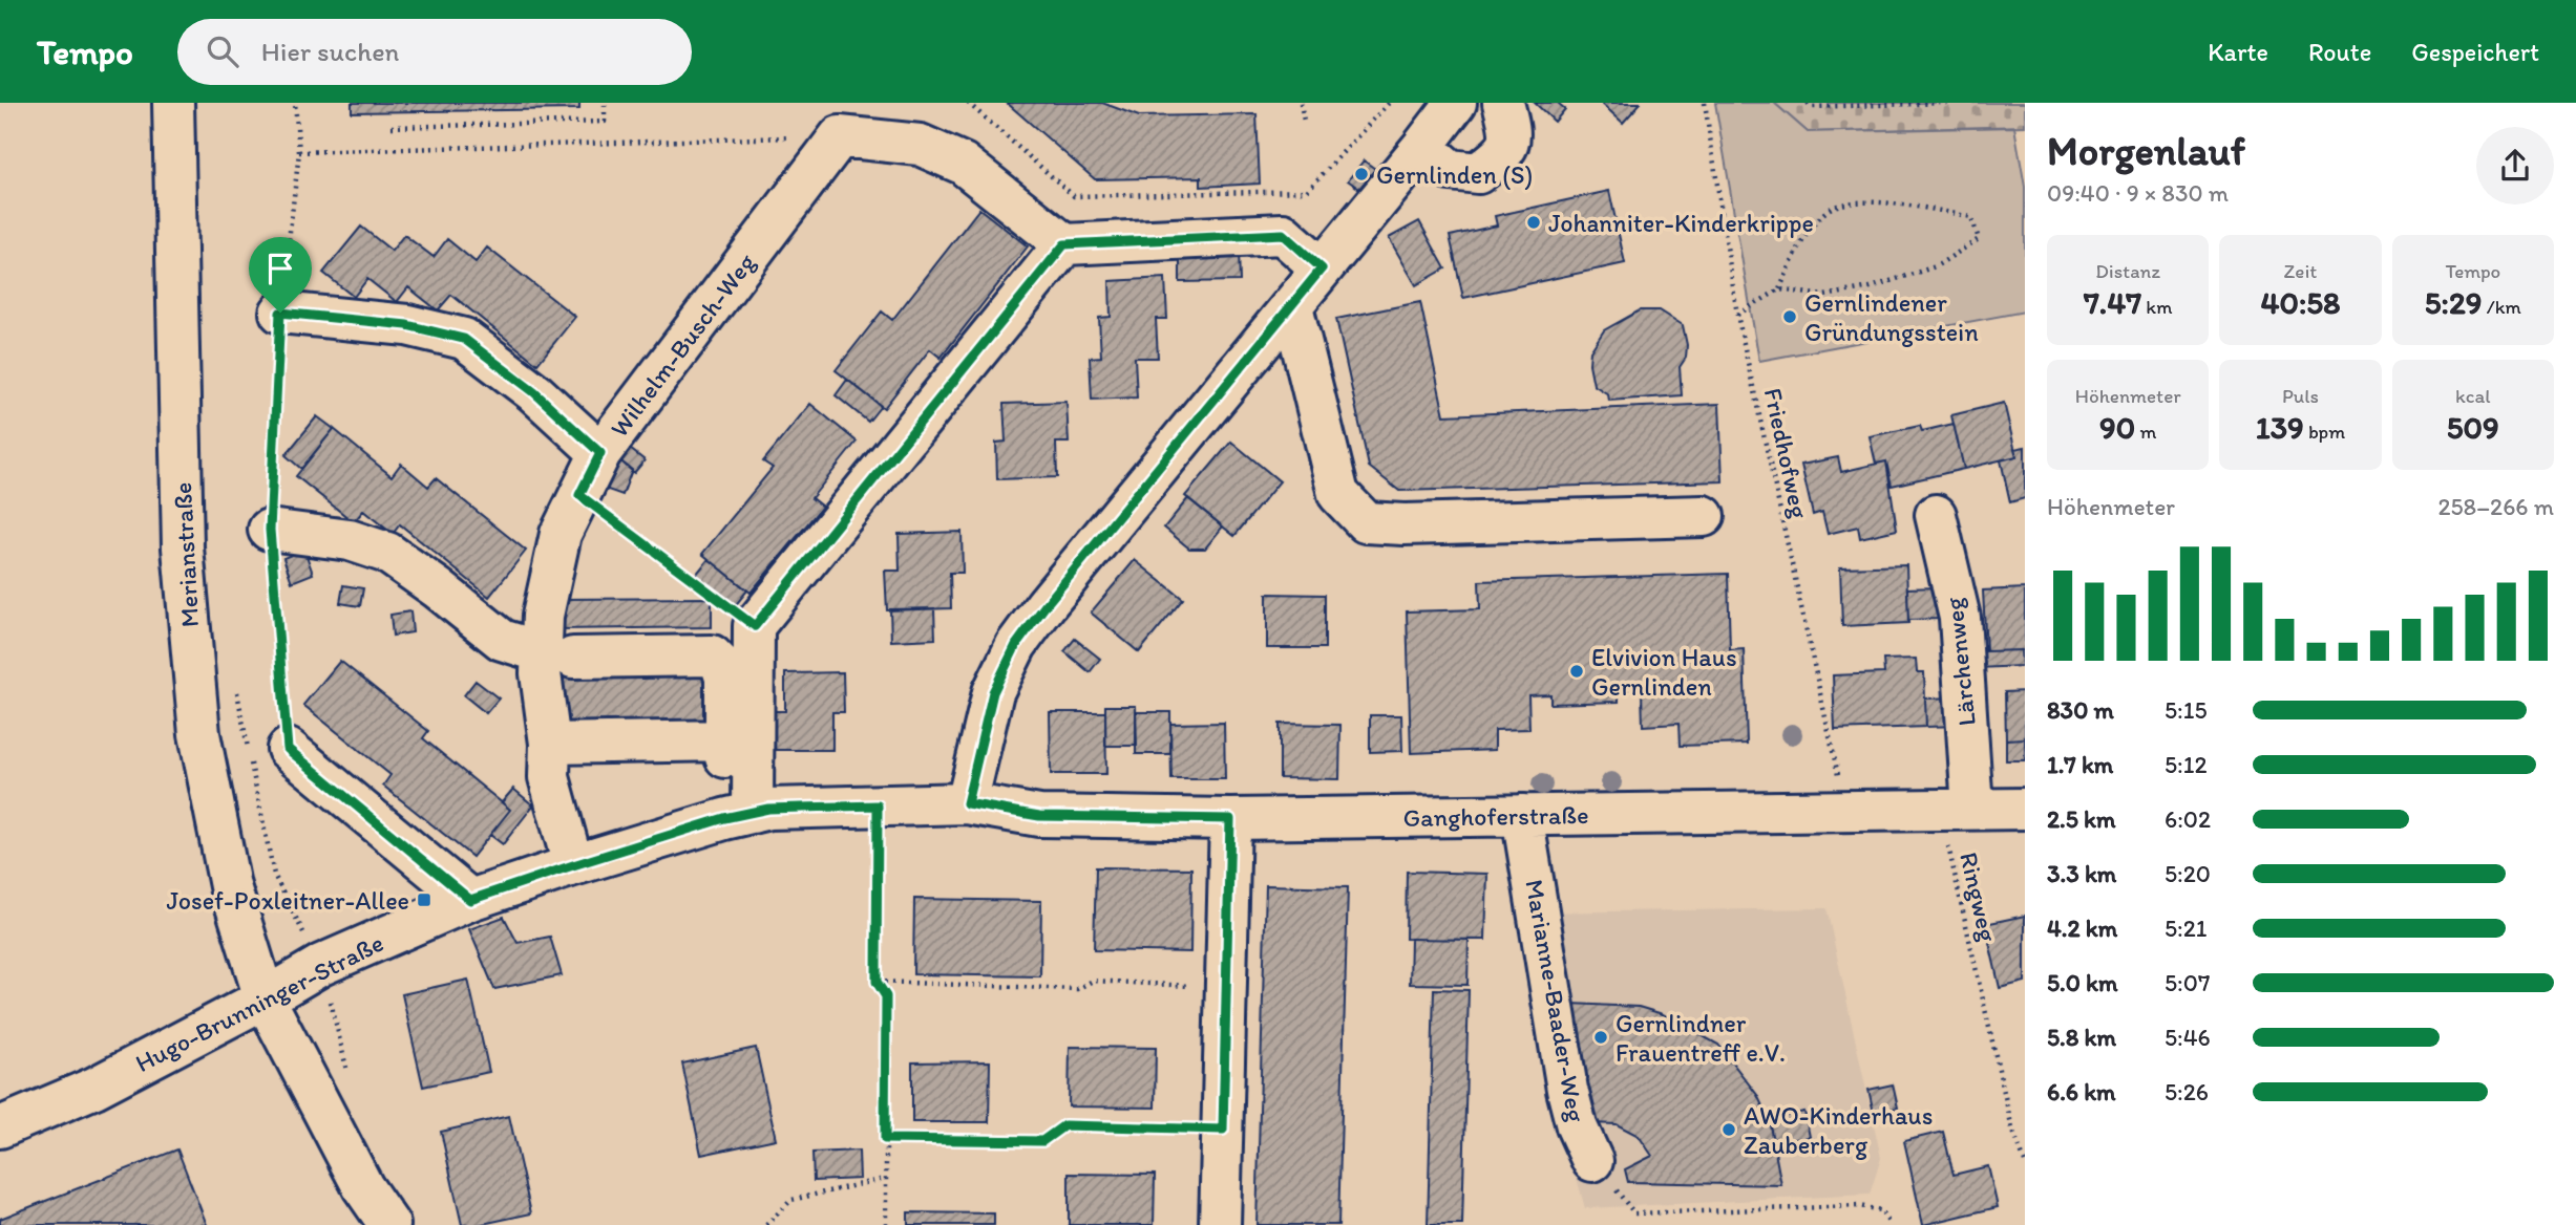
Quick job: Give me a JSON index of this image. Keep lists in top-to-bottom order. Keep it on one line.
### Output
{"streets":{"street":["Wilhelm-Busch-Weg","Merianstraße","Lärchenweg","Ganghoferstraße","Marianne-Baader-Weg","Hugo-Brunninger-Straße"],"path":["Friedhofweg","Ringweg"]},"crossings":[["Wilhelm-Busch-Weg","Hugo-Brunninger-Straße"],["Friedhofweg","Ganghoferstraße"],["Merianstraße","Hugo-Brunninger-Straße"],["Lärchenweg","Ganghoferstraße"],["Lärchenweg","Ringweg"],["Ganghoferstraße","Ringweg"],["Ganghoferstraße","Marianne-Baader-Weg"],["Ganghoferstraße","Hugo-Brunninger-Straße"]],"places":{"other":["Gernlinden (S)","Johanniter-Kinderkrippe","Gernlindener Gründungsstein","Elvivion Haus Gernlinden","Gernlindner Frauentreff e.V.","AWO-Kinderhaus Zauberberg"],"transit":["Josef-Poxleitner-Allee"]},"page":{"header":"Tempo","search":"Hier suchen","nav":["Karte","Route","Gespeichert"],"heading":["Morgenlauf","09:40 · 9 × 830 m"],"stats":[["Distanz","7.47 km"],["Zeit","40:58"],["Tempo","5:29 /km"],["Höhenmeter","90 m"],["Puls","139 bpm"],["kcal","509"]],"chart":["Höhenmeter","258–266 m"],"list":[{"name":"830 m","note":"5:15"},{"name":"1.7 km","note":"5:12"},{"name":"2.5 km","note":"6:02"},{"name":"3.3 km","note":"5:20"},{"name":"4.2 km","note":"5:21"},{"name":"5.0 km","note":"5:07"},{"name":"5.8 km","note":"5:46"},{"name":"6.6 km","note":"5:26"}]}}
